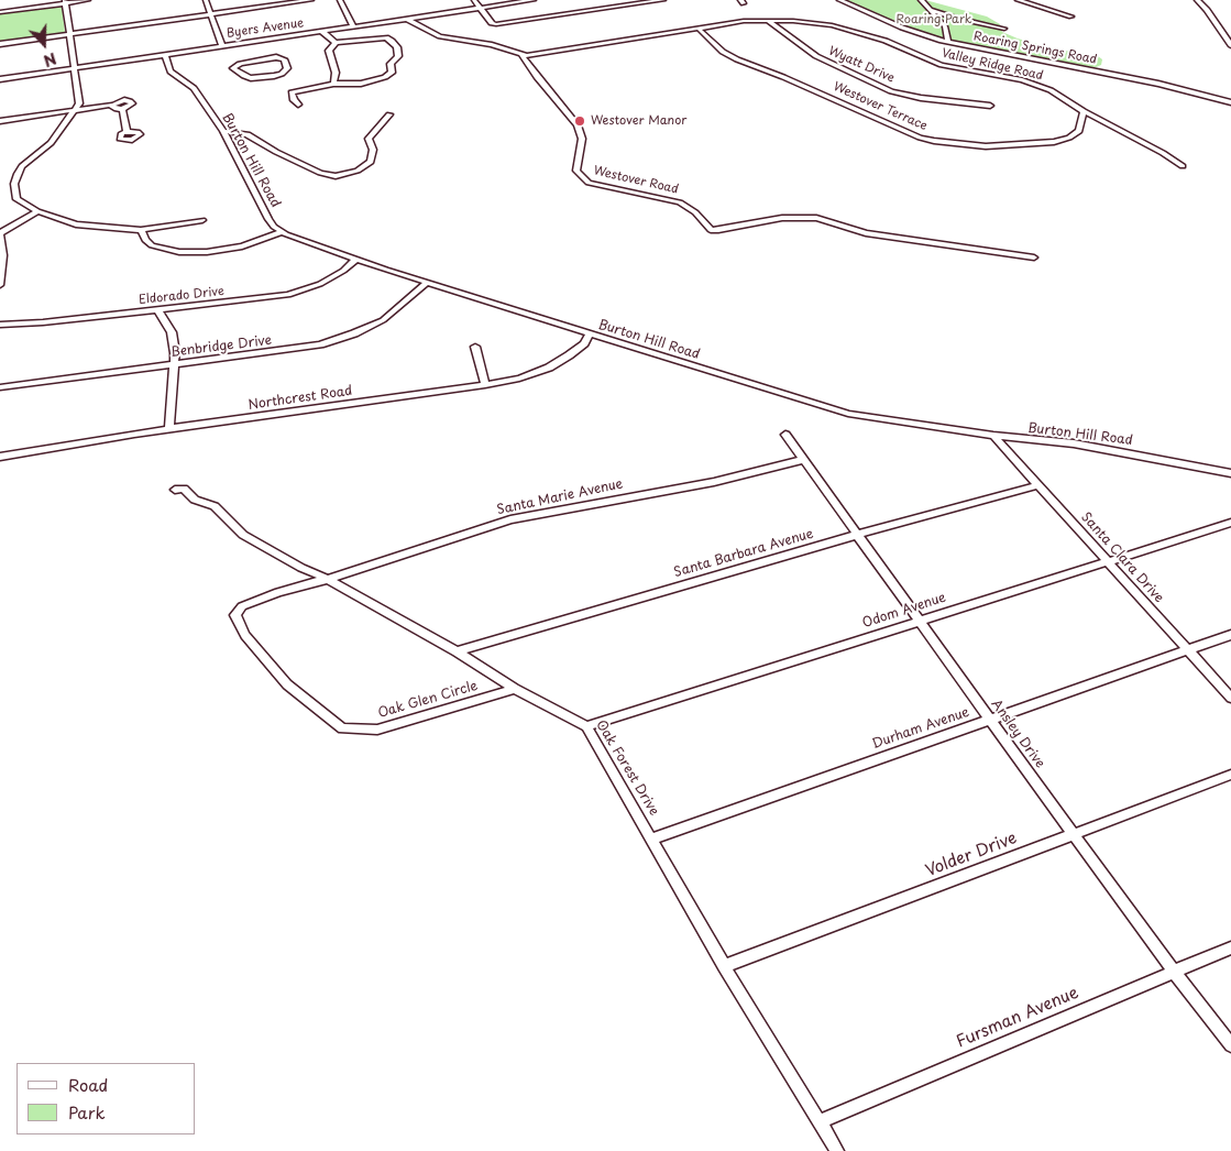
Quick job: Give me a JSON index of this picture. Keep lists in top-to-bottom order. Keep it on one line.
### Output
{"streets":{"street":["Byers Avenue","Roaring Springs Road","Wyatt Drive","Valley Ridge Road","Westover Terrace","Burton Hill Road","Westover Road","Eldorado Drive","Benbridge Drive","Northcrest Road","Santa Marie Avenue","Santa Barbara Avenue","Santa Clara Drive","Odom Avenue","Oak Glen Circle","Durham Avenue","Ansley Drive","Oak Forest Drive","Volder Drive","Fursman Avenue"]},"crossings":[["Byers Avenue","Burton Hill Road"],["Wyatt Drive","Valley Ridge Road"],["Valley Ridge Road","Westover Terrace"],["Valley Ridge Road","Westover Road"],["Burton Hill Road","Eldorado Drive"],["Burton Hill Road","Benbridge Drive"],["Burton Hill Road","Northcrest Road"],["Burton Hill Road","Santa Clara Drive"],["Santa Marie Avenue","Oak Glen Circle"],["Santa Marie Avenue","Ansley Drive"],["Santa Marie Avenue","Oak Forest Drive"],["Santa Barbara Avenue","Santa Clara Drive"],["Santa Barbara Avenue","Ansley Drive"],["Santa Barbara Avenue","Oak Forest Drive"],["Santa Clara Drive","Odom Avenue"],["Santa Clara Drive","Durham Avenue"],["Odom Avenue","Ansley Drive"],["Odom Avenue","Oak Forest Drive"],["Oak Glen Circle","Oak Forest Drive"],["Durham Avenue","Ansley Drive"],["Durham Avenue","Oak Forest Drive"],["Ansley Drive","Volder Drive"],["Ansley Drive","Fursman Avenue"],["Oak Forest Drive","Volder Drive"],["Oak Forest Drive","Fursman Avenue"]],"parks":["Roaring Park"],"places":["Westover Manor"],"legend":["Road","Park"],"north":"bottom"}
